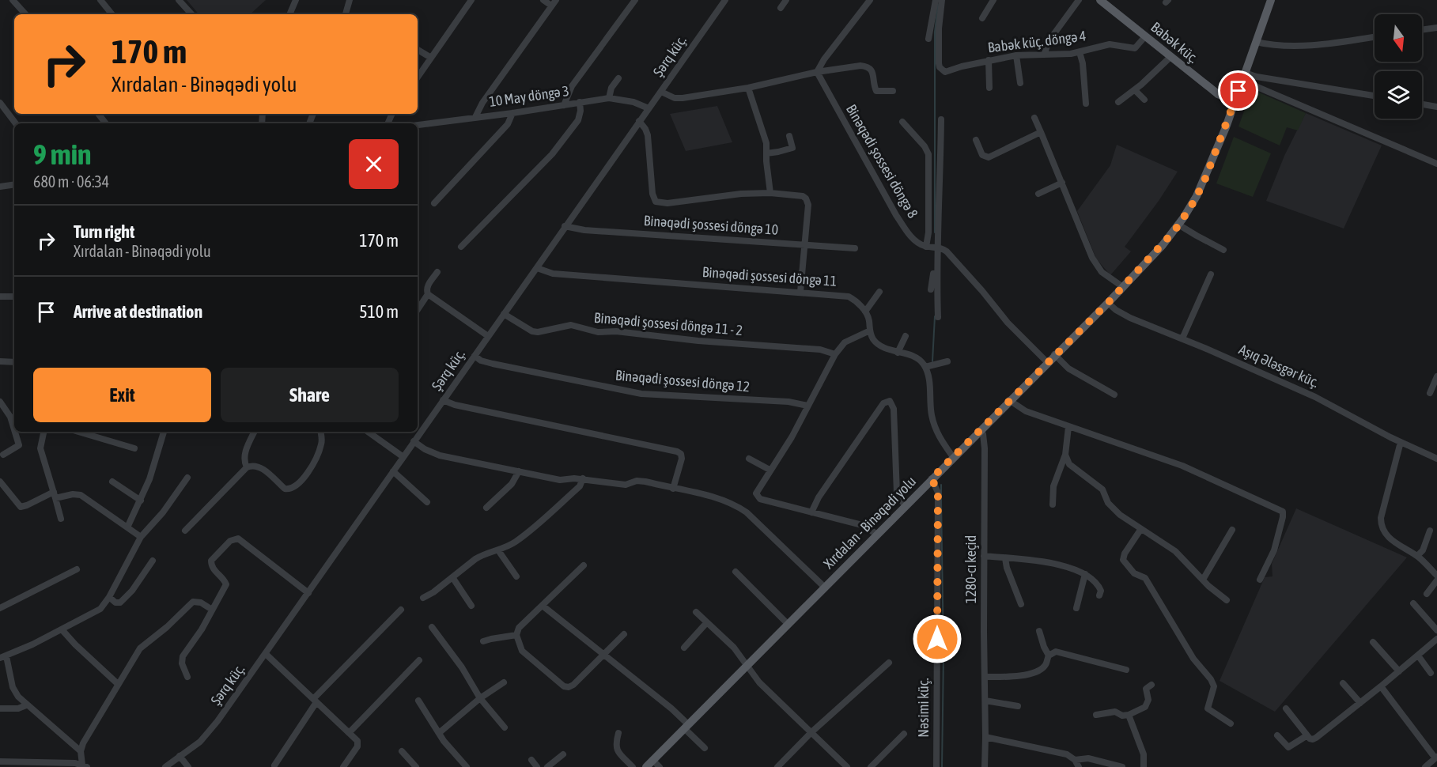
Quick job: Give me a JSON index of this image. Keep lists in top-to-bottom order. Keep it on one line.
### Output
{"streets":{"main road":["Babək küç.","Xırdalan - Binəqədi yolu"],"street":["Babək küç. döngə 4","Şərq küç.","10 May döngə 3","Binəqədi şossesi döngə 8","Binəqədi şossesi döngə 10","Binəqədi şossesi döngə 11","Binəqədi şossesi döngə 11 - 2","Aşıq Ələsgər küç.","Binəqədi şossesi döngə 12","1280-cı keçid","Nəsimi küç."]},"crossings":[["Babək küç. döngə 4","Babək küç."],["Babək küç.","Xırdalan - Binəqədi yolu"],["Şərq küç.","10 May döngə 3"],["Şərq küç.","Binəqədi şossesi döngə 10"],["Şərq küç.","Binəqədi şossesi döngə 11"],["Şərq küç.","Binəqədi şossesi döngə 11 - 2"],["Şərq küç.","Binəqədi şossesi döngə 12"],["Binəqədi şossesi döngə 8","Xırdalan - Binəqədi yolu"],["Aşıq Ələsgər küç.","Xırdalan - Binəqədi yolu"],["Xırdalan - Binəqədi yolu","1280-cı keçid"],["Xırdalan - Binəqədi yolu","Nəsimi küç."]],"north":"bottom","page":{"turn":["170 m","Xırdalan - Binəqədi yolu"],"heading":["9 min","680 m · 06:34"],"list":[{"name":"Turn right","note":"Xırdalan - Binəqədi yolu","value":"170 m"},{"name":"Arrive at destination","value":"510 m"}],"buttons":["Exit","Share"]}}
